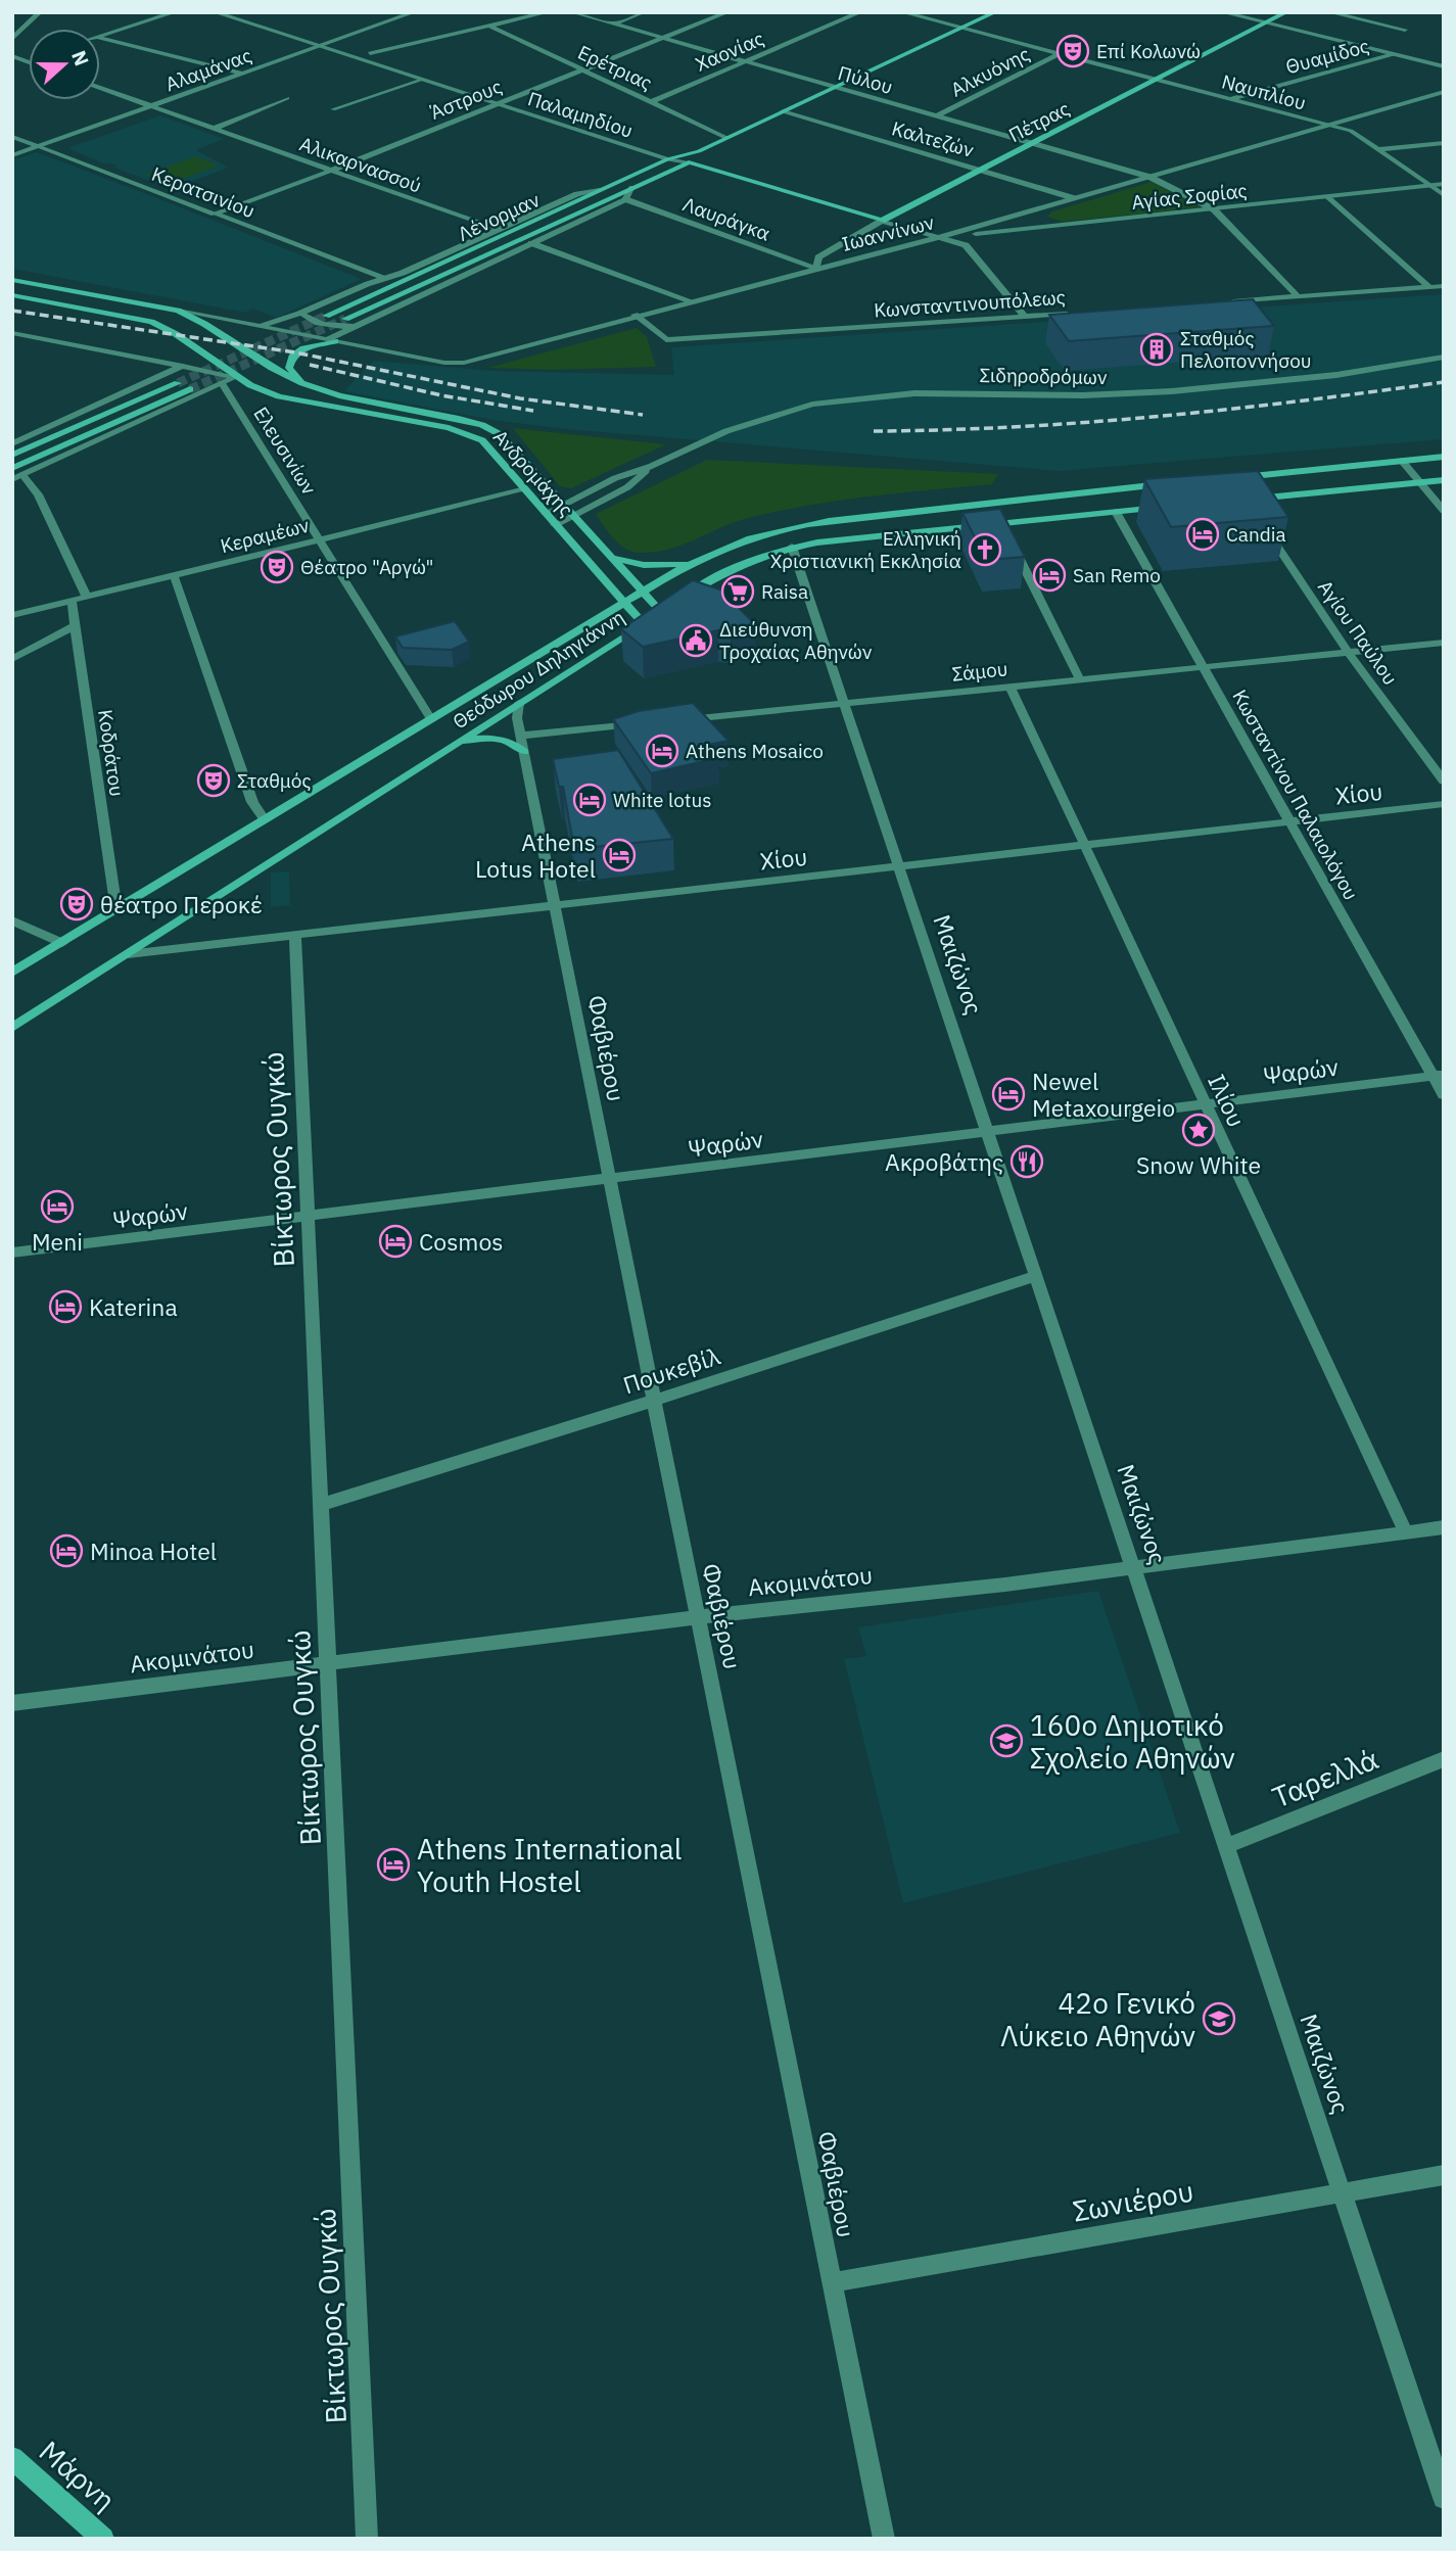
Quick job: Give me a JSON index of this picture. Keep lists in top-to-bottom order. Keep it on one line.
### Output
{"streets":{"main road":["Παλαμηδίου","Πέτρας","Λένορμαν","Ανδρομάχης","Θεόδωρου Δηληγιάννη","Μάρνη"],"street":["Χαονίας","Θυαμίδος","Ερέτριας","Αλαμάνας","Αλκυόνης","Πύλου","Ναυπλίου","Άστρους","Καλτεζών","Αλικαρνασσού","Κερατσινίου","Αγίας Σοφίας","Λαυράγκα","Ιωαννίνων","Κωνσταντινουπόλεως","Σιδηροδρόμων","Ελευσινίων","Κεραμέων","Αγίου Παύλου","Σάμου","Κοδράτου","Χίου","Κωσταντίνου Παλαιολόγου","Μαιζώνος","Φαβιέρου","Ψαρών","Ιλίου","Βίκτωρος Ουγκώ","Πουκεβίλ","Ακομινάτου","Ταρελλά","Σωνιέρου"]},"crossings":[["Χαονίας","Ερέτριας"],["Χαονίας","Πύλου"],["Θυαμίδος","Ναυπλίου"],["Ερέτριας","Άστρους"],["Ερέτριας","Λένορμαν"],["Αλαμάνας","Παλαμηδίου"],["Αλαμάνας","Αλικαρνασσού"],["Αλαμάνας","Κερατσινίου"],["Αλκυόνης","Πύλου"],["Αλκυόνης","Ναυπλίου"],["Πύλου","Άστρους"],["Πύλου","Πέτρας"],["Πύλου","Αγίας Σοφίας"],["Πύλου","Λένορμαν"],["Πύλου","Ιωαννίνων"],["Ναυπλίου","Πέτρας"],["Ναυπλίου","Αγίας Σοφίας"],["Ναυπλίου","Λένορμαν"],["Ναυπλίου","Ιωαννίνων"],["Άστρους","Παλαμηδίου"],["Άστρους","Αλικαρνασσού"],["Άστρους","Κερατσινίου"],["Παλαμηδίου","Πέτρας"],["Παλαμηδίου","Αγίας Σοφίας"],["Παλαμηδίου","Λένορμαν"],["Παλαμηδίου","Ιωαννίνων"],["Πέτρας","Καλτεζών"],["Πέτρας","Λαυράγκα"],["Πέτρας","Ιωαννίνων"],["Καλτεζών","Λένορμαν"],["Καλτεζών","Ιωαννίνων"],["Αγίας Σοφίας","Ιωαννίνων"],["Λαυράγκα","Ιωαννίνων"],["Ιωαννίνων","Κωνσταντινουπόλεως"],["Σιδηροδρόμων","Ανδρομάχης"],["Ελευσινίων","Κεραμέων"],["Ελευσινίων","Θεόδωρου Δηληγιάννη"],["Ανδρομάχης","Κεραμέων"],["Ανδρομάχης","Θεόδωρου Δηληγιάννη"],["Κεραμέων","Κοδράτου"],["Αγίου Παύλου","Σάμου"],["Θεόδωρου Δηληγιάννη","Κοδράτου"],["Θεόδωρου Δηληγιάννη","Χίου"],["Θεόδωρου Δηληγιάννη","Κωσταντίνου Παλαιολόγου"],["Θεόδωρου Δηληγιάννη","Μαιζώνος"],["Θεόδωρου Δηληγιάννη","Φαβιέρου"],["Σάμου","Κωσταντίνου Παλαιολόγου"],["Σάμου","Μαιζώνος"],["Σάμου","Ιλίου"],["Χίου","Κωσταντίνου Παλαιολόγου"],["Χίου","Μαιζώνος"],["Χίου","Φαβιέρου"],["Χίου","Ιλίου"],["Χίου","Βίκτωρος Ουγκώ"],["Κωσταντίνου Παλαιολόγου","Ψαρών"],["Μαιζώνος","Ψαρών"],["Μαιζώνος","Πουκεβίλ"],["Μαιζώνος","Ακομινάτου"],["Μαιζώνος","Ταρελλά"],["Μαιζώνος","Σωνιέρου"],["Φαβιέρου","Ψαρών"],["Φαβιέρου","Πουκεβίλ"],["Φαβιέρου","Ακομινάτου"],["Φαβιέρου","Σωνιέρου"],["Ψαρών","Ιλίου"],["Ψαρών","Βίκτωρος Ουγκώ"],["Ιλίου","Ακομινάτου"],["Βίκτωρος Ουγκώ","Πουκεβίλ"],["Βίκτωρος Ουγκώ","Ακομινάτου"]],"places":{"theatre":["Επί Κολωνώ","Θέατρο \"Αργώ\"","Σταθμός","θέατρο Περοκέ"],"building":["Σταθμός Πελοποννήσου"],"hotel":["Candia","San Remo","Athens Mosaico","White lotus","Athens Lotus Hotel","Newel Metaxourgeio","Meni","Cosmos","Katerina","Minoa Hotel","Athens International Youth Hostel"],"church":["Ελληνική Χριστιανική Εκκλησία"],"supermarket":["Raisa"],"public building":["Διεύθυνση Τροχαίας Αθηνών"],"place":["Snow White"],"restaurant":["Ακροβάτης"],"school or university":["160ο Δημοτικό Σχολείο Αθηνών","42ο Γενικό Λύκειο Αθηνών"]},"north":"right"}
